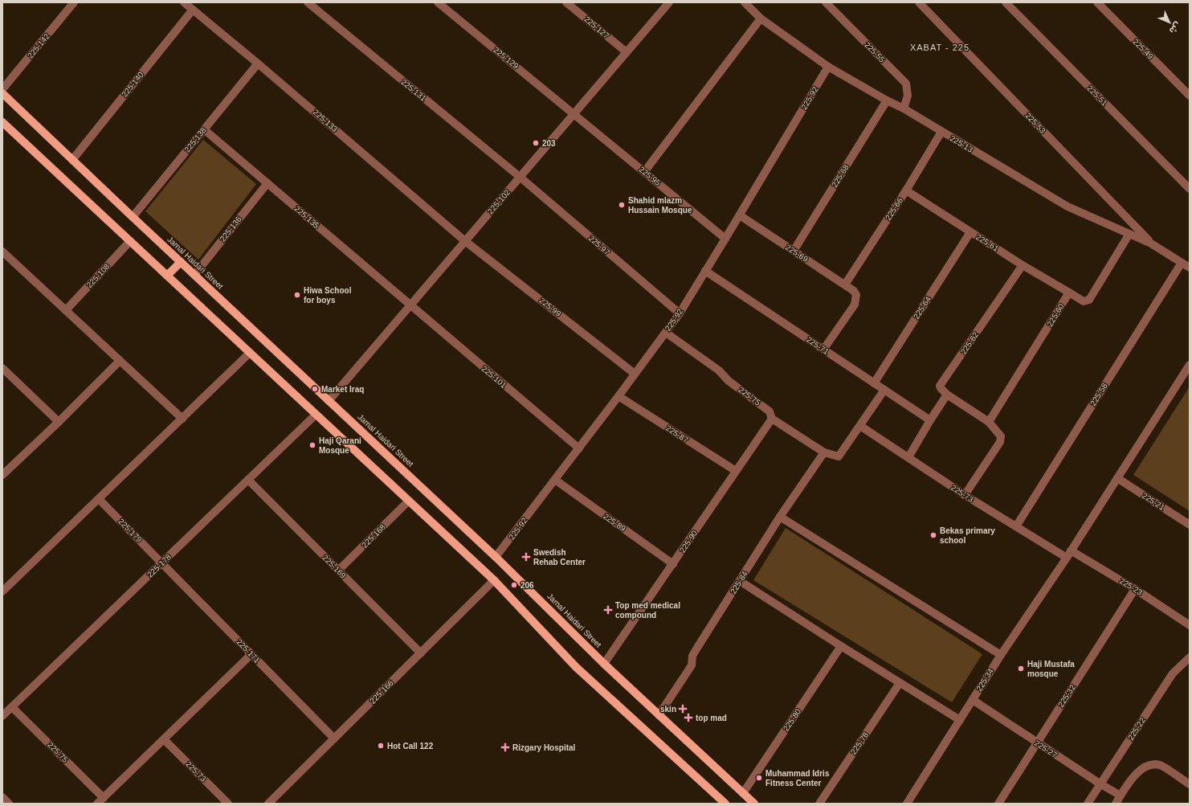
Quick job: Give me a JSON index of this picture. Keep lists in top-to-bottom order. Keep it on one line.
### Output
{"streets":{"main road":["Jamal Haidari Street"],"street":["225-127","225-142","225-49","225-55","225-129","225-140","225-131","225-51","225-92","225-133","225-53","225-138","225-13","225-95","225-68","225-102","225-66","225-135","225-136","225-61","225-97","225-69","225-108","225-99","225-64","225-60","225-62","225-71","225-101","225-58","225-75","225-87","225-73","225-21","225-89","225-179","225-168","225-90","225-178","225-169","225-84","225-23","225-171","225-34","225-166","225-32","225-80","225-22","225-78","225-27"]},"crossings":[["225-127","225-102"],["225-55","225-13"],["225-129","225-95"],["225-129","225-102"],["225-140","225-133"],["225-140","Jamal Haidari Street"],["225-131","225-102"],["225-131","225-97"],["225-92","225-13"],["225-92","225-95"],["225-92","225-97"],["225-92","225-69"],["225-92","Jamal Haidari Street"],["225-92","225-99"],["225-92","225-71"],["225-92","225-101"],["225-92","225-75"],["225-92","225-87"],["225-92","225-89"],["225-133","225-138"],["225-133","225-102"],["225-133","225-99"],["225-53","225-13"],["225-138","225-135"],["225-138","Jamal Haidari Street"],["225-13","225-68"],["225-13","225-66"],["225-13","225-58"],["225-95","225-102"],["225-68","225-69"],["225-102","225-135"],["225-102","225-97"],["225-102","Jamal Haidari Street"],["225-102","225-99"],["225-102","225-101"],["225-66","225-61"],["225-66","225-69"],["225-135","225-136"],["225-135","225-101"],["225-136","Jamal Haidari Street"],["225-61","225-64"],["225-61","225-60"],["225-61","225-62"],["225-69","225-71"],["Jamal Haidari Street","225-90"],["Jamal Haidari Street","225-84"],["Jamal Haidari Street","225-80"],["225-64","225-71"],["225-58","225-73"],["225-75","225-73"],["225-75","225-90"],["225-75","225-178"],["225-75","225-84"],["225-87","225-90"],["225-73","225-34"],["225-21","225-34"],["225-89","225-90"],["225-179","225-178"],["225-179","225-171"],["225-168","225-169"],["225-178","225-169"],["225-178","225-171"],["225-169","225-166"],["225-23","225-34"],["225-23","225-32"],["225-171","225-166"],["225-34","225-27"],["225-32","225-27"],["225-22","225-27"]],"districts":["XABAT - 225"],"places":{"other":["203","Shahid mlazm Hussain Mosque","Hiwa School for boys","Market Iraq","Haji Qarani Mosque","Bekas primary school","206","Haji Mustafa mosque","Hot Call 122","Muhammad Idris Fitness Center"],"health":["Swedish Rehab Center","Top med medical compound","skin","top mad","Rizgary Hospital"]},"north":"bottom right"}
